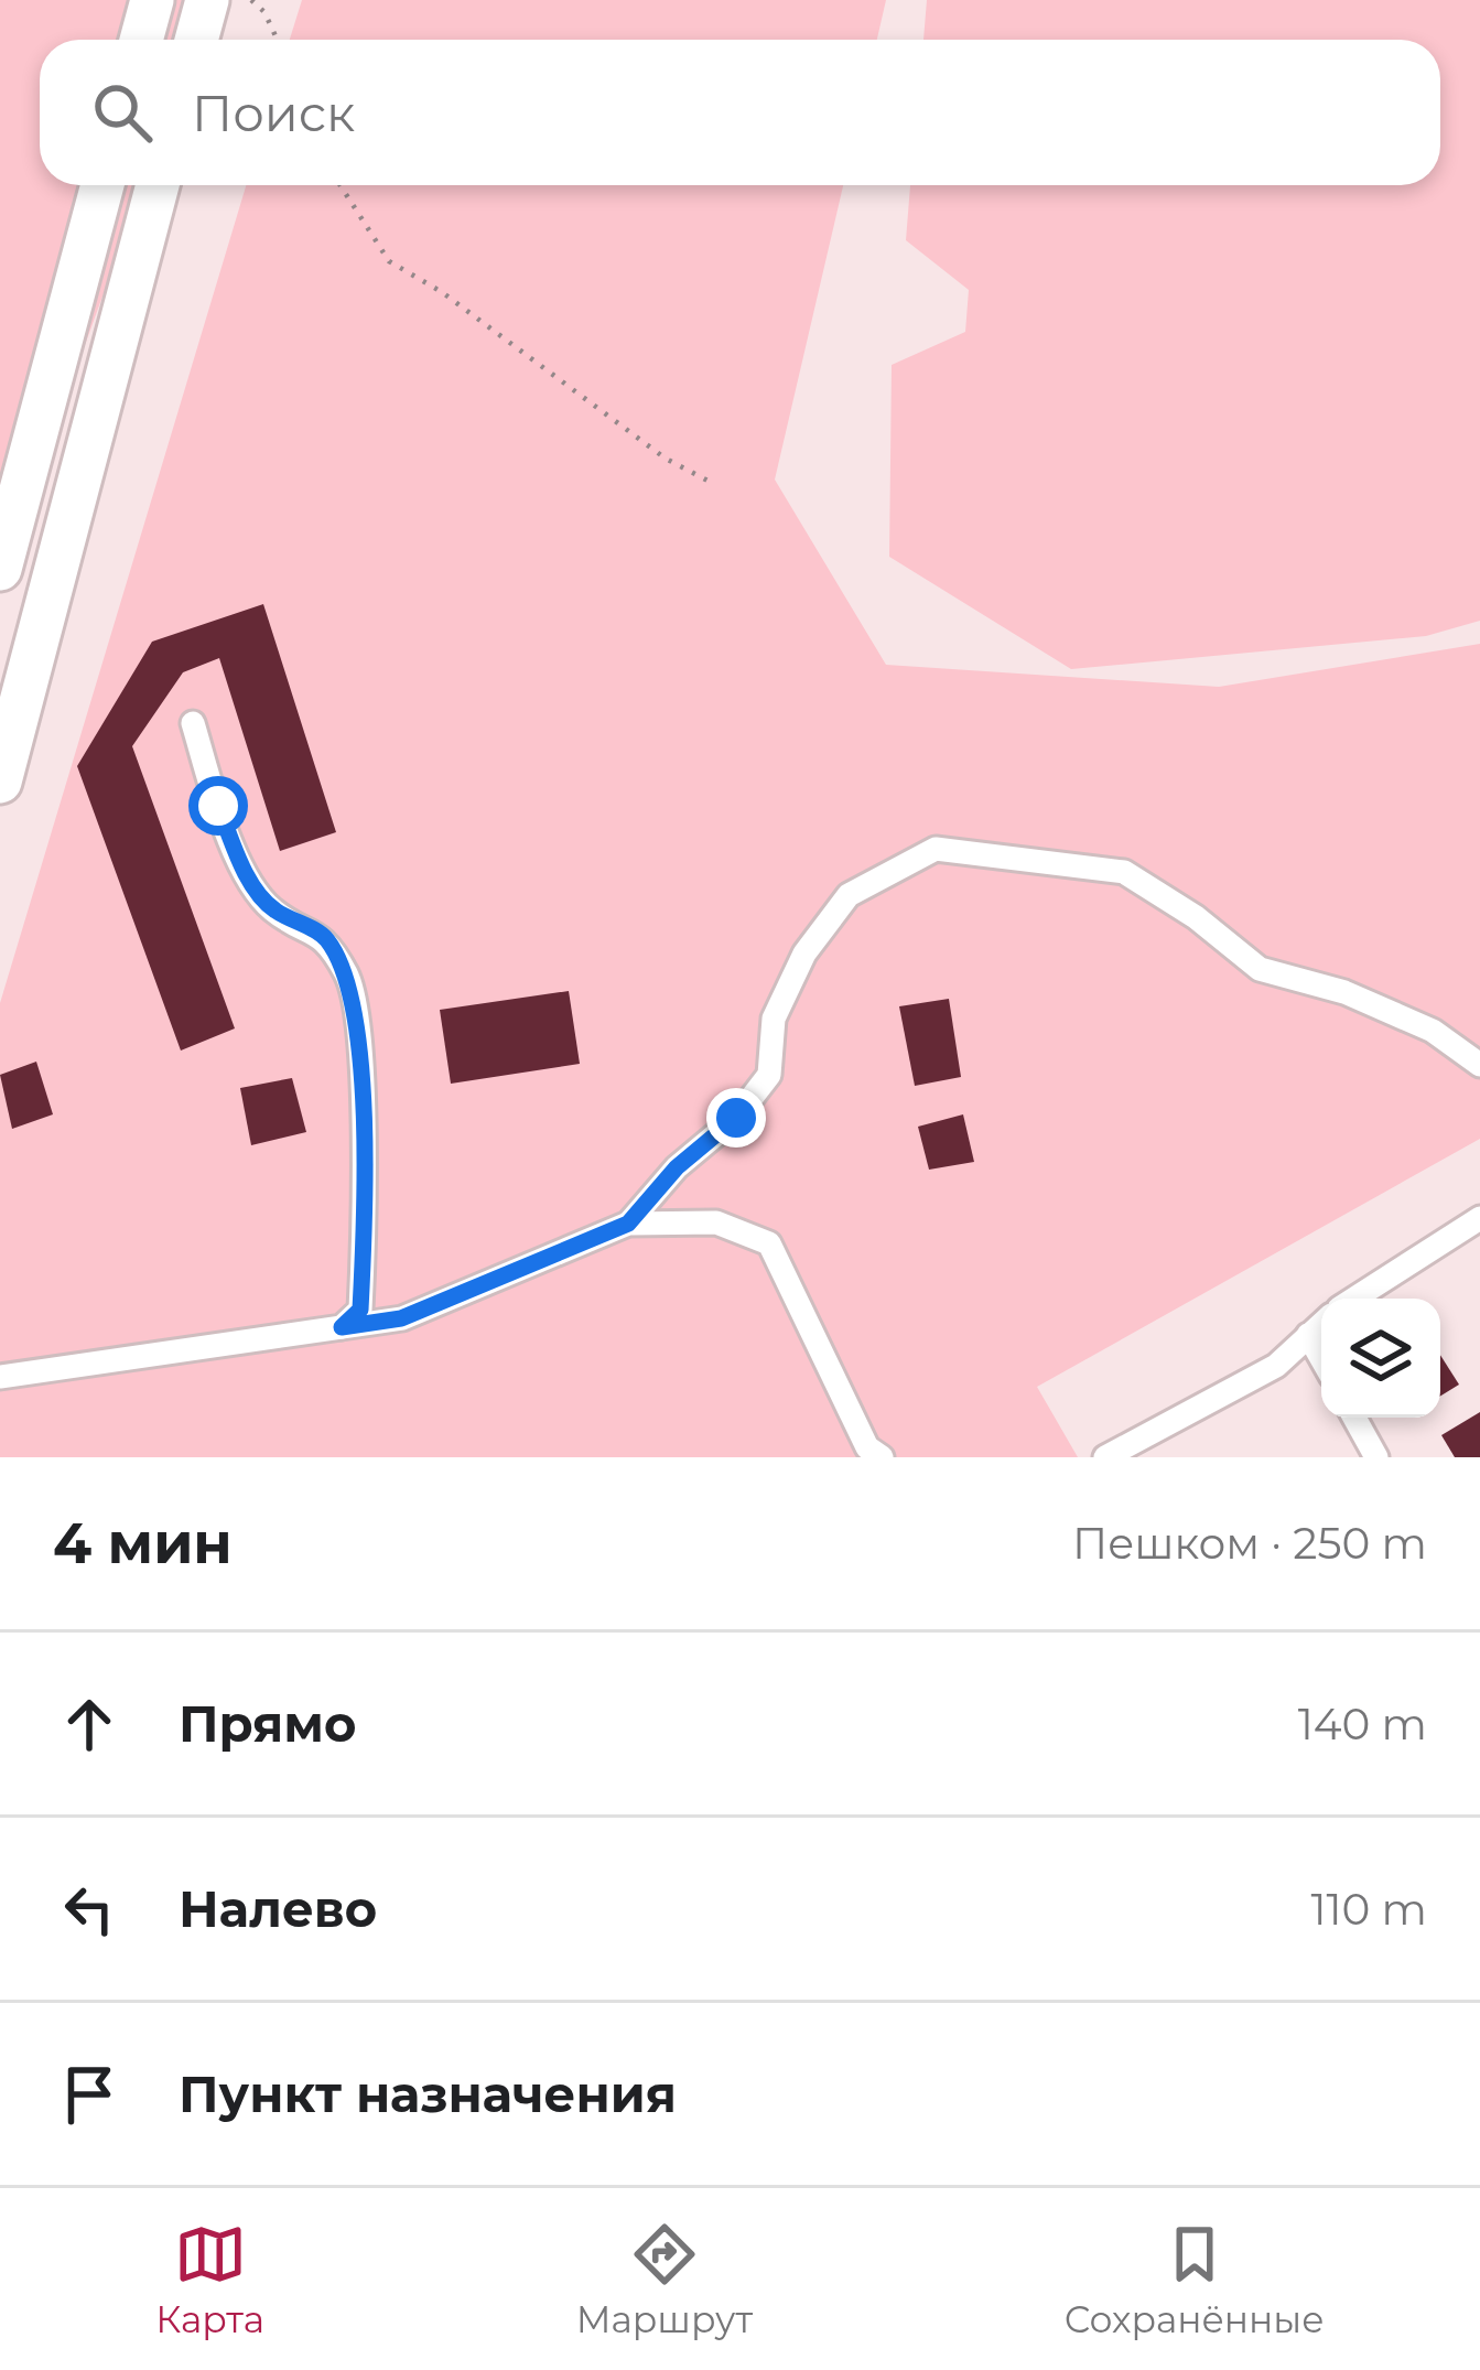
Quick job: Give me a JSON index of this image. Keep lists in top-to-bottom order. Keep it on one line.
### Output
{"page":{"search":"Поиск","heading":["4 мин","Пешком · 250 m"],"list":[["Прямо","140 m"],["Налево","110 m"],"Пункт назначения"],"nav":["Карта","Маршрут","Сохранённые"]}}
